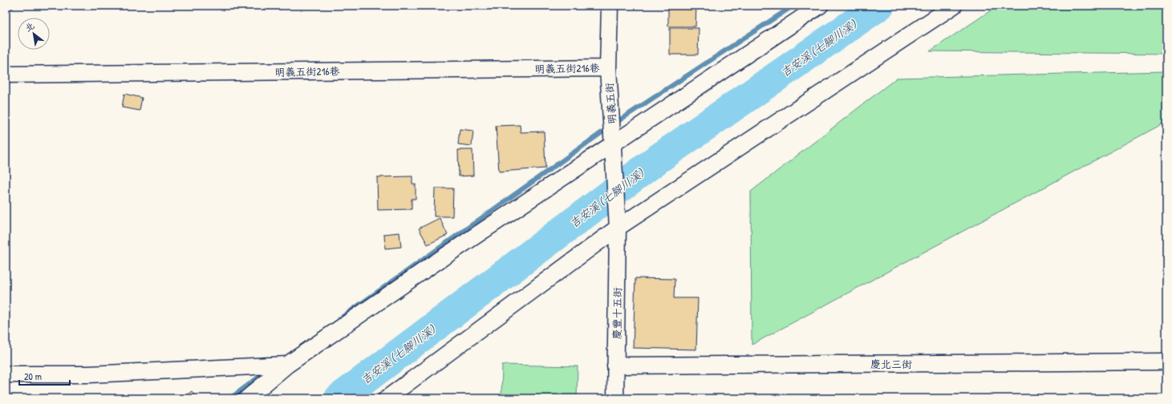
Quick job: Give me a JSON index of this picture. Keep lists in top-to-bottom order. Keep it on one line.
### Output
{"streets":{"street":["明義五街216巷","明義五街","慶豐十五街","慶北三街"]},"crossings":[["明義五街216巷","明義五街"],["明義五街","慶豐十五街"],["慶豐十五街","慶北三街"]],"water":["吉安溪 (七腳川溪)"],"scale_bar":"20 m","north":"top left"}
